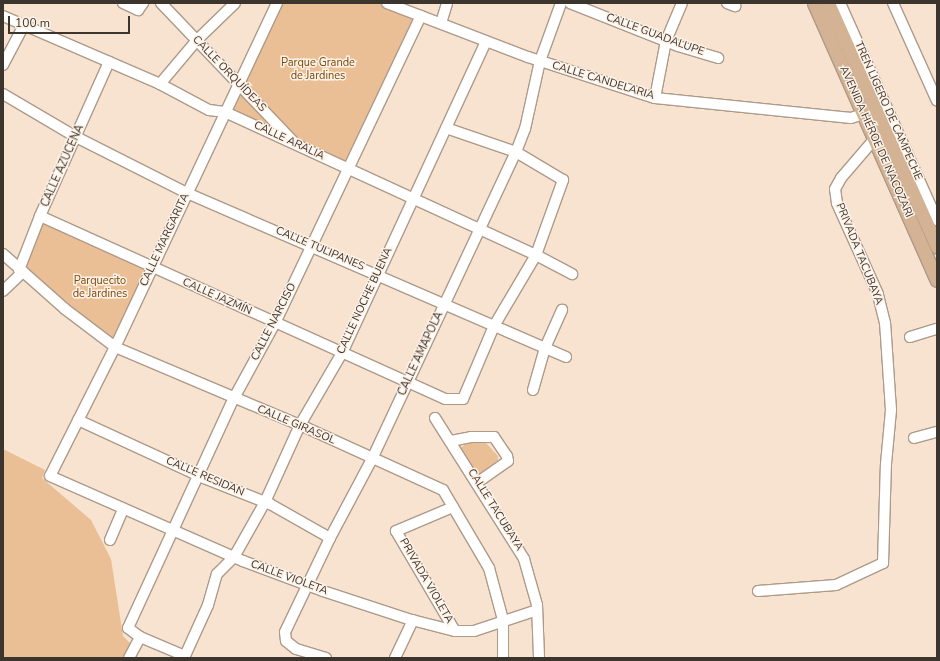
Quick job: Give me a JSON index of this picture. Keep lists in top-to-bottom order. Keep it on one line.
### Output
{"streets":{"main road":["AVENIDA HÉROE DE NACOZARI"],"street":["CALLE GUADALUPE","CALLE ORQUÍDEAS","CALLE CANDELARIA","TREN LIGERO DE CAMPECHE","CALLE ARALIA","CALLE AZUCENA","CALLE MARGARITA","CALLE TULIPANES","PRIVADA TACUBAYA","CALLE JAZMÍN","CALLE NOCHE BUENA","CALLE NARCISO","CALLE AMAPOLA","CALLE GIRASOL","CALLE RESIDAN","CALLE TACUBAYA","CALLE VIOLETA","PRIVADA VIOLETA"]},"crossings":[["CALLE ORQUÍDEAS","CALLE ARALIA"],["CALLE ORQUÍDEAS","CALLE MARGARITA"],["CALLE CANDELARIA","AVENIDA HÉROE DE NACOZARI"],["CALLE CANDELARIA","CALLE NOCHE BUENA"],["CALLE CANDELARIA","CALLE NARCISO"],["CALLE CANDELARIA","CALLE AMAPOLA"],["CALLE ARALIA","CALLE AZUCENA"],["CALLE ARALIA","CALLE MARGARITA"],["CALLE ARALIA","CALLE NOCHE BUENA"],["CALLE ARALIA","CALLE NARCISO"],["CALLE ARALIA","CALLE AMAPOLA"],["AVENIDA HÉROE DE NACOZARI","PRIVADA TACUBAYA"],["CALLE AZUCENA","CALLE TULIPANES"],["CALLE AZUCENA","CALLE JAZMÍN"],["CALLE AZUCENA","CALLE GIRASOL"],["CALLE MARGARITA","CALLE TULIPANES"],["CALLE MARGARITA","CALLE JAZMÍN"],["CALLE MARGARITA","CALLE GIRASOL"],["CALLE MARGARITA","CALLE RESIDAN"],["CALLE MARGARITA","CALLE VIOLETA"],["CALLE TULIPANES","CALLE JAZMÍN"],["CALLE TULIPANES","CALLE NOCHE BUENA"],["CALLE TULIPANES","CALLE NARCISO"],["CALLE TULIPANES","CALLE AMAPOLA"],["CALLE JAZMÍN","CALLE NOCHE BUENA"],["CALLE JAZMÍN","CALLE NARCISO"],["CALLE JAZMÍN","CALLE AMAPOLA"],["CALLE NOCHE BUENA","CALLE GIRASOL"],["CALLE NOCHE BUENA","CALLE RESIDAN"],["CALLE NOCHE BUENA","CALLE VIOLETA"],["CALLE NARCISO","CALLE GIRASOL"],["CALLE NARCISO","CALLE RESIDAN"],["CALLE NARCISO","CALLE VIOLETA"],["CALLE AMAPOLA","CALLE GIRASOL"],["CALLE AMAPOLA","CALLE RESIDAN"],["CALLE AMAPOLA","CALLE VIOLETA"],["CALLE GIRASOL","CALLE VIOLETA"],["CALLE GIRASOL","PRIVADA VIOLETA"],["CALLE TACUBAYA","CALLE VIOLETA"],["CALLE VIOLETA","PRIVADA VIOLETA"]],"parks":["Parque Grande de Jardines","Parquecito de Jardines"],"scale_bar":"100 m"}
